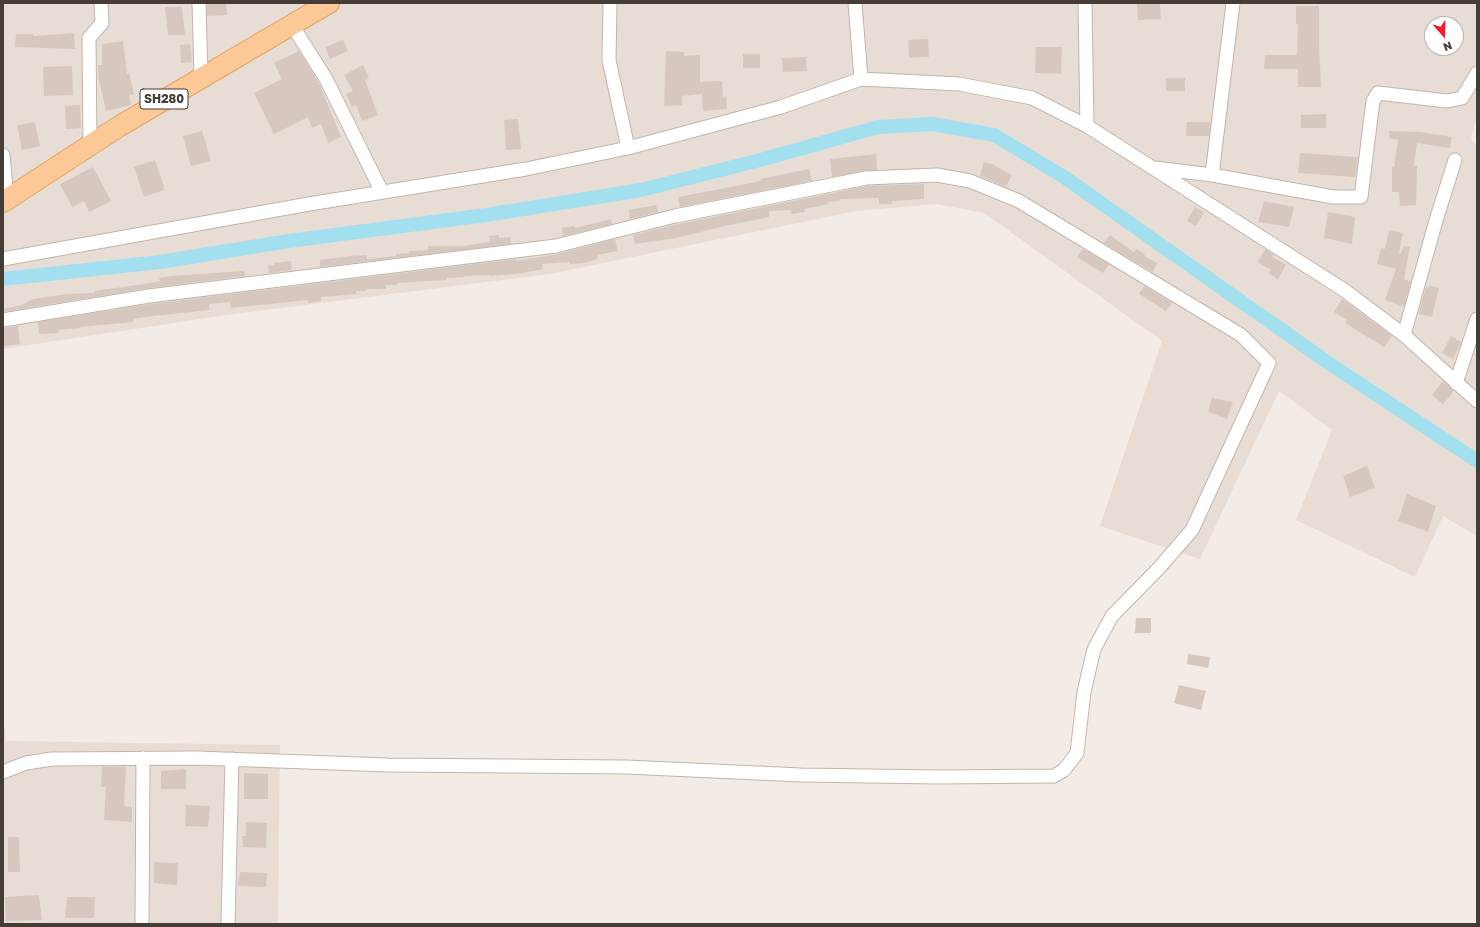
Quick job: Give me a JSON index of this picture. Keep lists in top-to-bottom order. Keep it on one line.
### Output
{"streets":{"main road":["SH280"]},"north":"bottom"}
